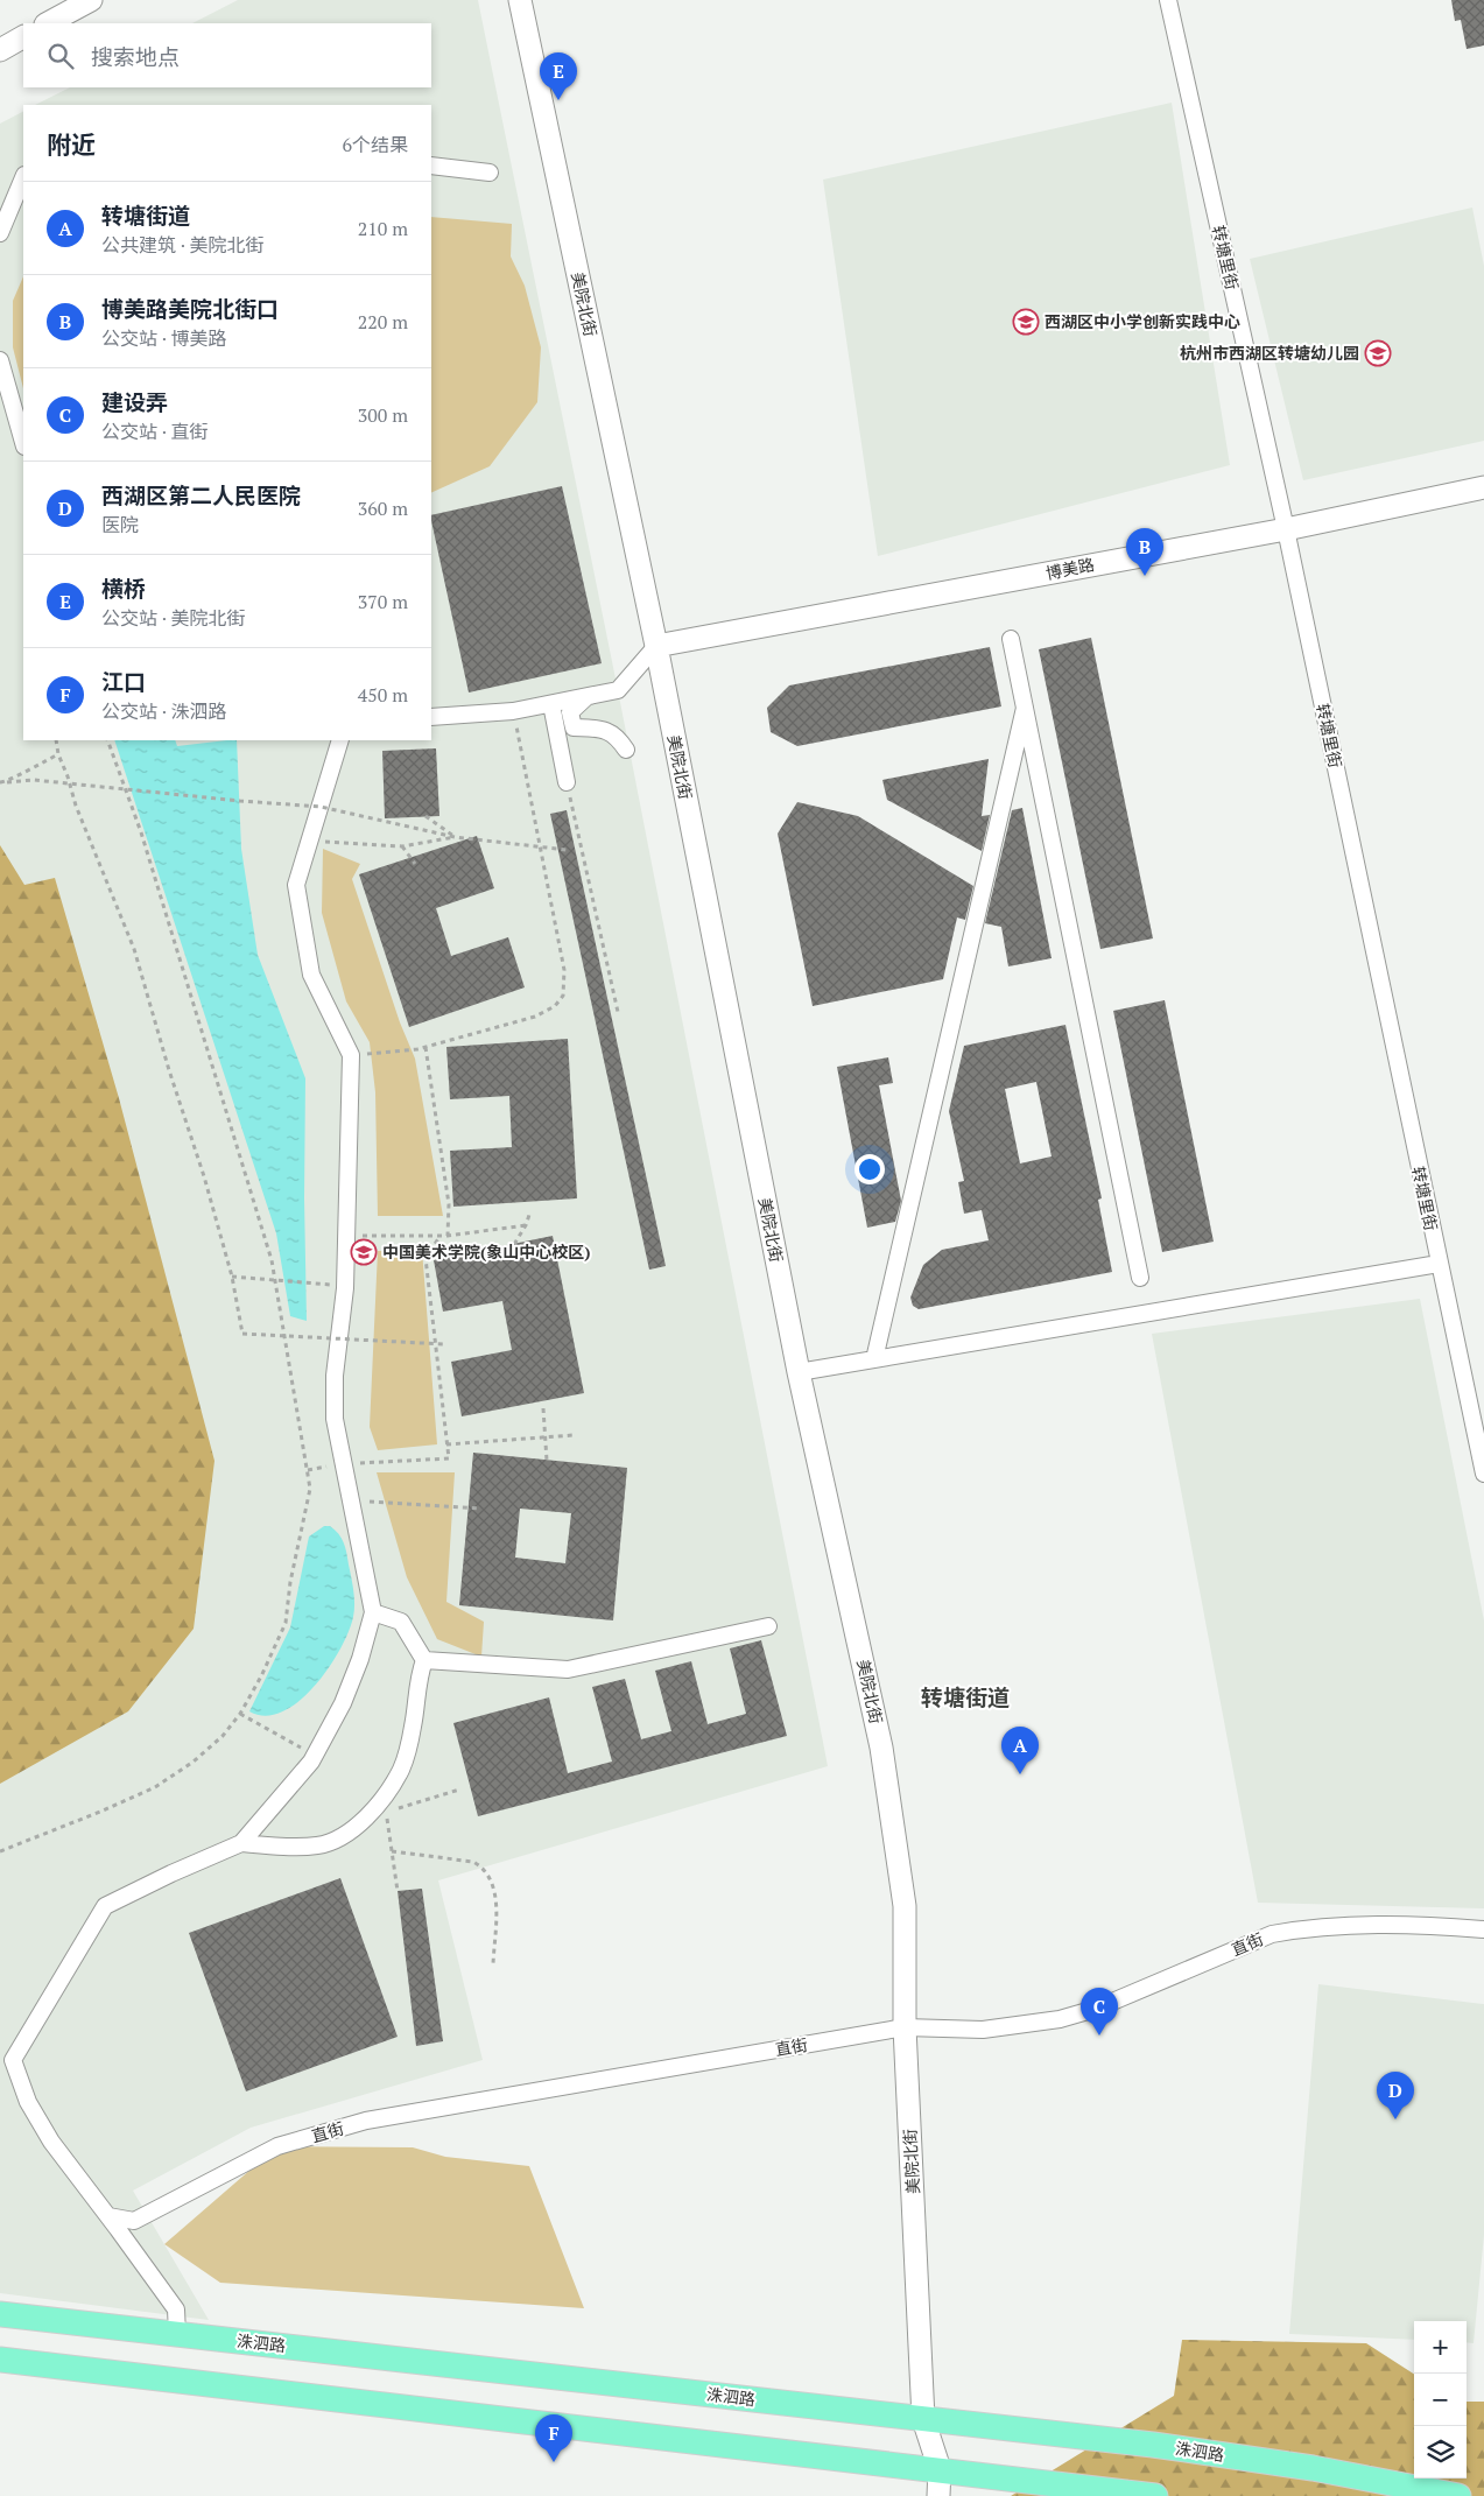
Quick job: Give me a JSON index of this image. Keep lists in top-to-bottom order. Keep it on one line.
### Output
{"streets":{"main road":["洙泗路"],"street":["转塘里街","美院北街","博美路","直街"]},"crossings":[["转塘里街","博美路"],["美院北街","博美路"],["美院北街","直街"],["美院北街","洙泗路"]],"districts":["转塘街道"],"places":{"school or university":["西湖区中小学创新实践中心","杭州市西湖区转塘幼儿园","中国美术学院(象山中心校区)"]},"page":{"search":"搜索地点","pins":["E","B","A","C","D","F"],"heading":["附近","6个结果"],"list":[{"mark":"A","name":"转塘街道","note":"公共建筑 · 美院北街","value":"210 m"},{"mark":"B","name":"博美路美院北街口","note":"公交站 · 博美路","value":"220 m"},{"mark":"C","name":"建设弄","note":"公交站 · 直街","value":"300 m"},{"mark":"D","name":"西湖区第二人民医院","note":"医院","value":"360 m"},{"mark":"E","name":"横桥","note":"公交站 · 美院北街","value":"370 m"},{"mark":"F","name":"江口","note":"公交站 · 洙泗路","value":"450 m"}],"map_buttons":["+","−"]}}
